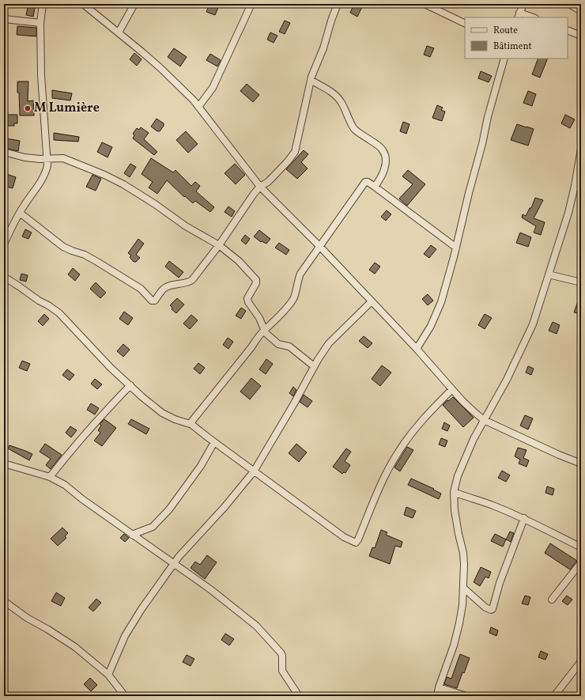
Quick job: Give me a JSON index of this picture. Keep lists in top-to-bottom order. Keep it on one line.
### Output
{"places":["M Lumière"],"legend":["Route","Bâtiment"]}
